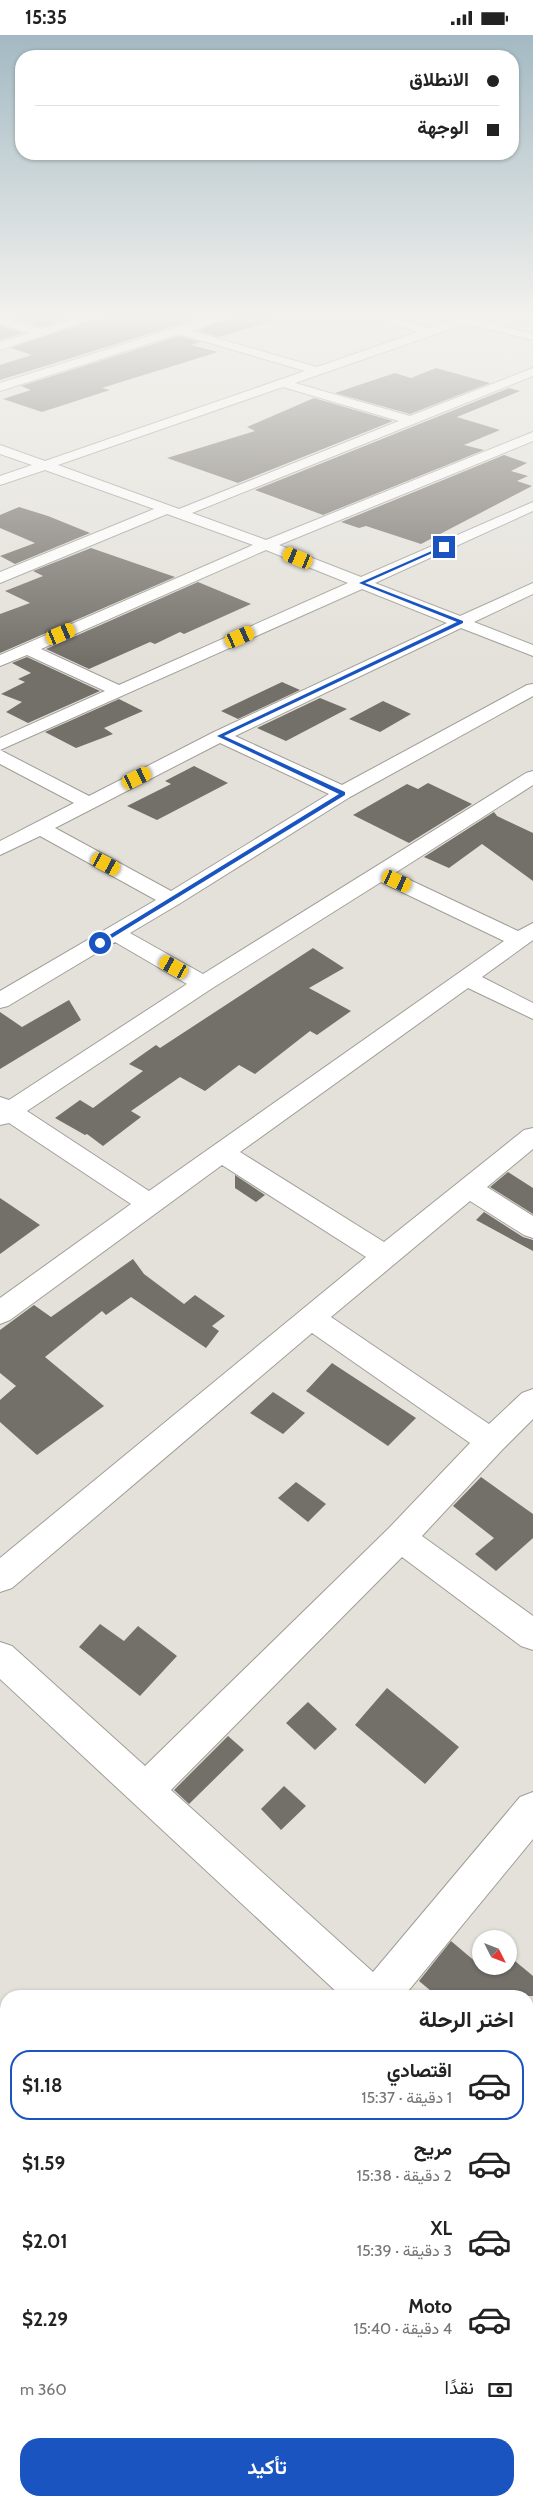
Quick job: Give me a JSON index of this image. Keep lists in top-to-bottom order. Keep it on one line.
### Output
{"north":"bottom right","page":{"status":"15:35","banner":["الانطلاق","الوجهة"],"heading":"اختر الرحلة","list":[{"name":"اقتصادي","note":"1 دقيقة · 15:37","value":"$1.18"},{"name":"مريح","note":"2 دقيقة · 15:38","value":"$1.59"},{"name":"XL","note":"3 دقيقة · 15:39","value":"$2.01"},{"name":"Moto","note":"4 دقيقة · 15:40","value":"$2.29"}],"pay":["نقدًا","360 m"],"buttons":"تأكيد"}}
